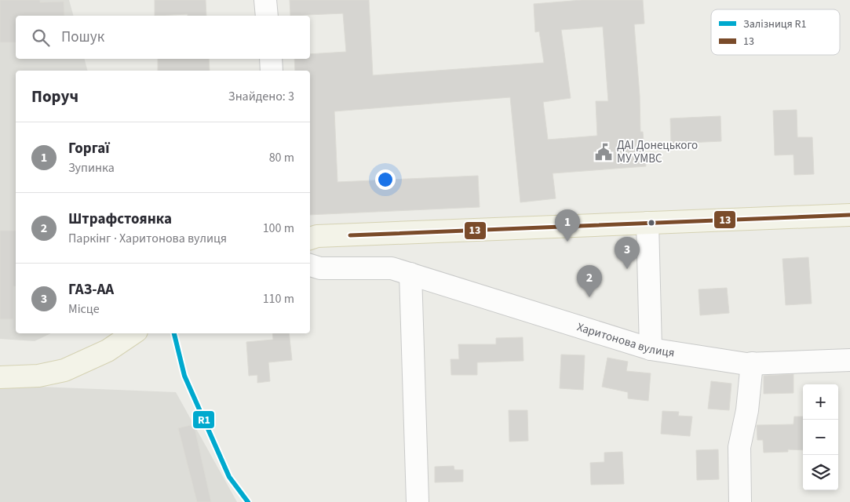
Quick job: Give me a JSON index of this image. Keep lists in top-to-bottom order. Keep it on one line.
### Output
{"streets":{"street":["Харитонова вулиця"]},"places":{"public building":["ДАІ Донецького МУ УМВС"]},"lines":["transit line 13","rail line R1"],"legend":["Залізниця R1","13"],"page":{"search":"Пошук","heading":["Поруч","Знайдено: 3"],"list":[{"mark":"1","name":"Горгаї","note":"Зупинка","value":"80 m"},{"mark":"2","name":"Штрафстоянка","note":"Паркінг · Харитонова вулиця","value":"100 m"},{"mark":"3","name":"ГАЗ-АА","note":"Місце","value":"110 m"}],"pins":["1","3","2"],"map_buttons":["+","−"]}}
